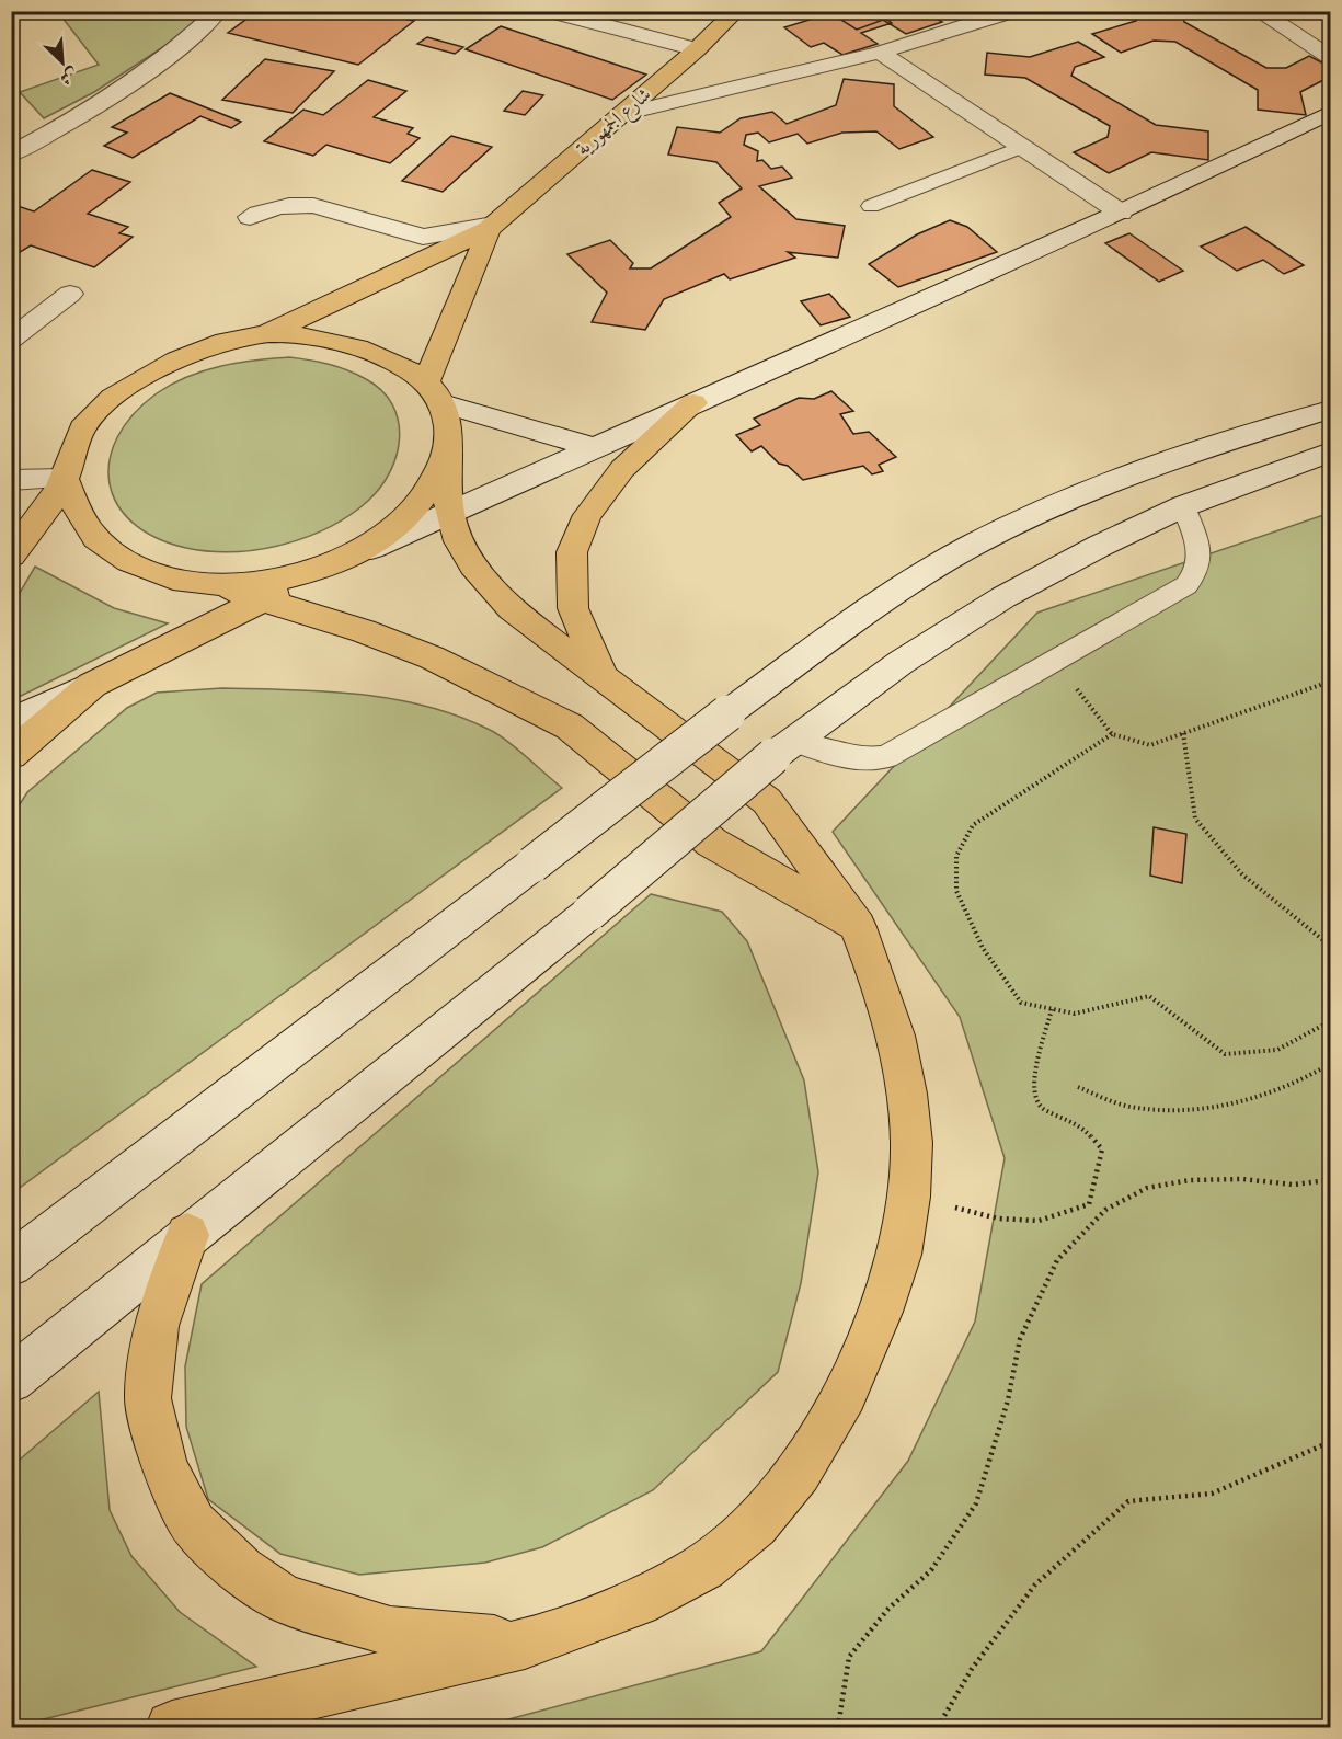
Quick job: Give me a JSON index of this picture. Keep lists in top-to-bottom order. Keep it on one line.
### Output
{"streets":{"main road":["شارع الجمهورية"]},"north":"bottom right"}
